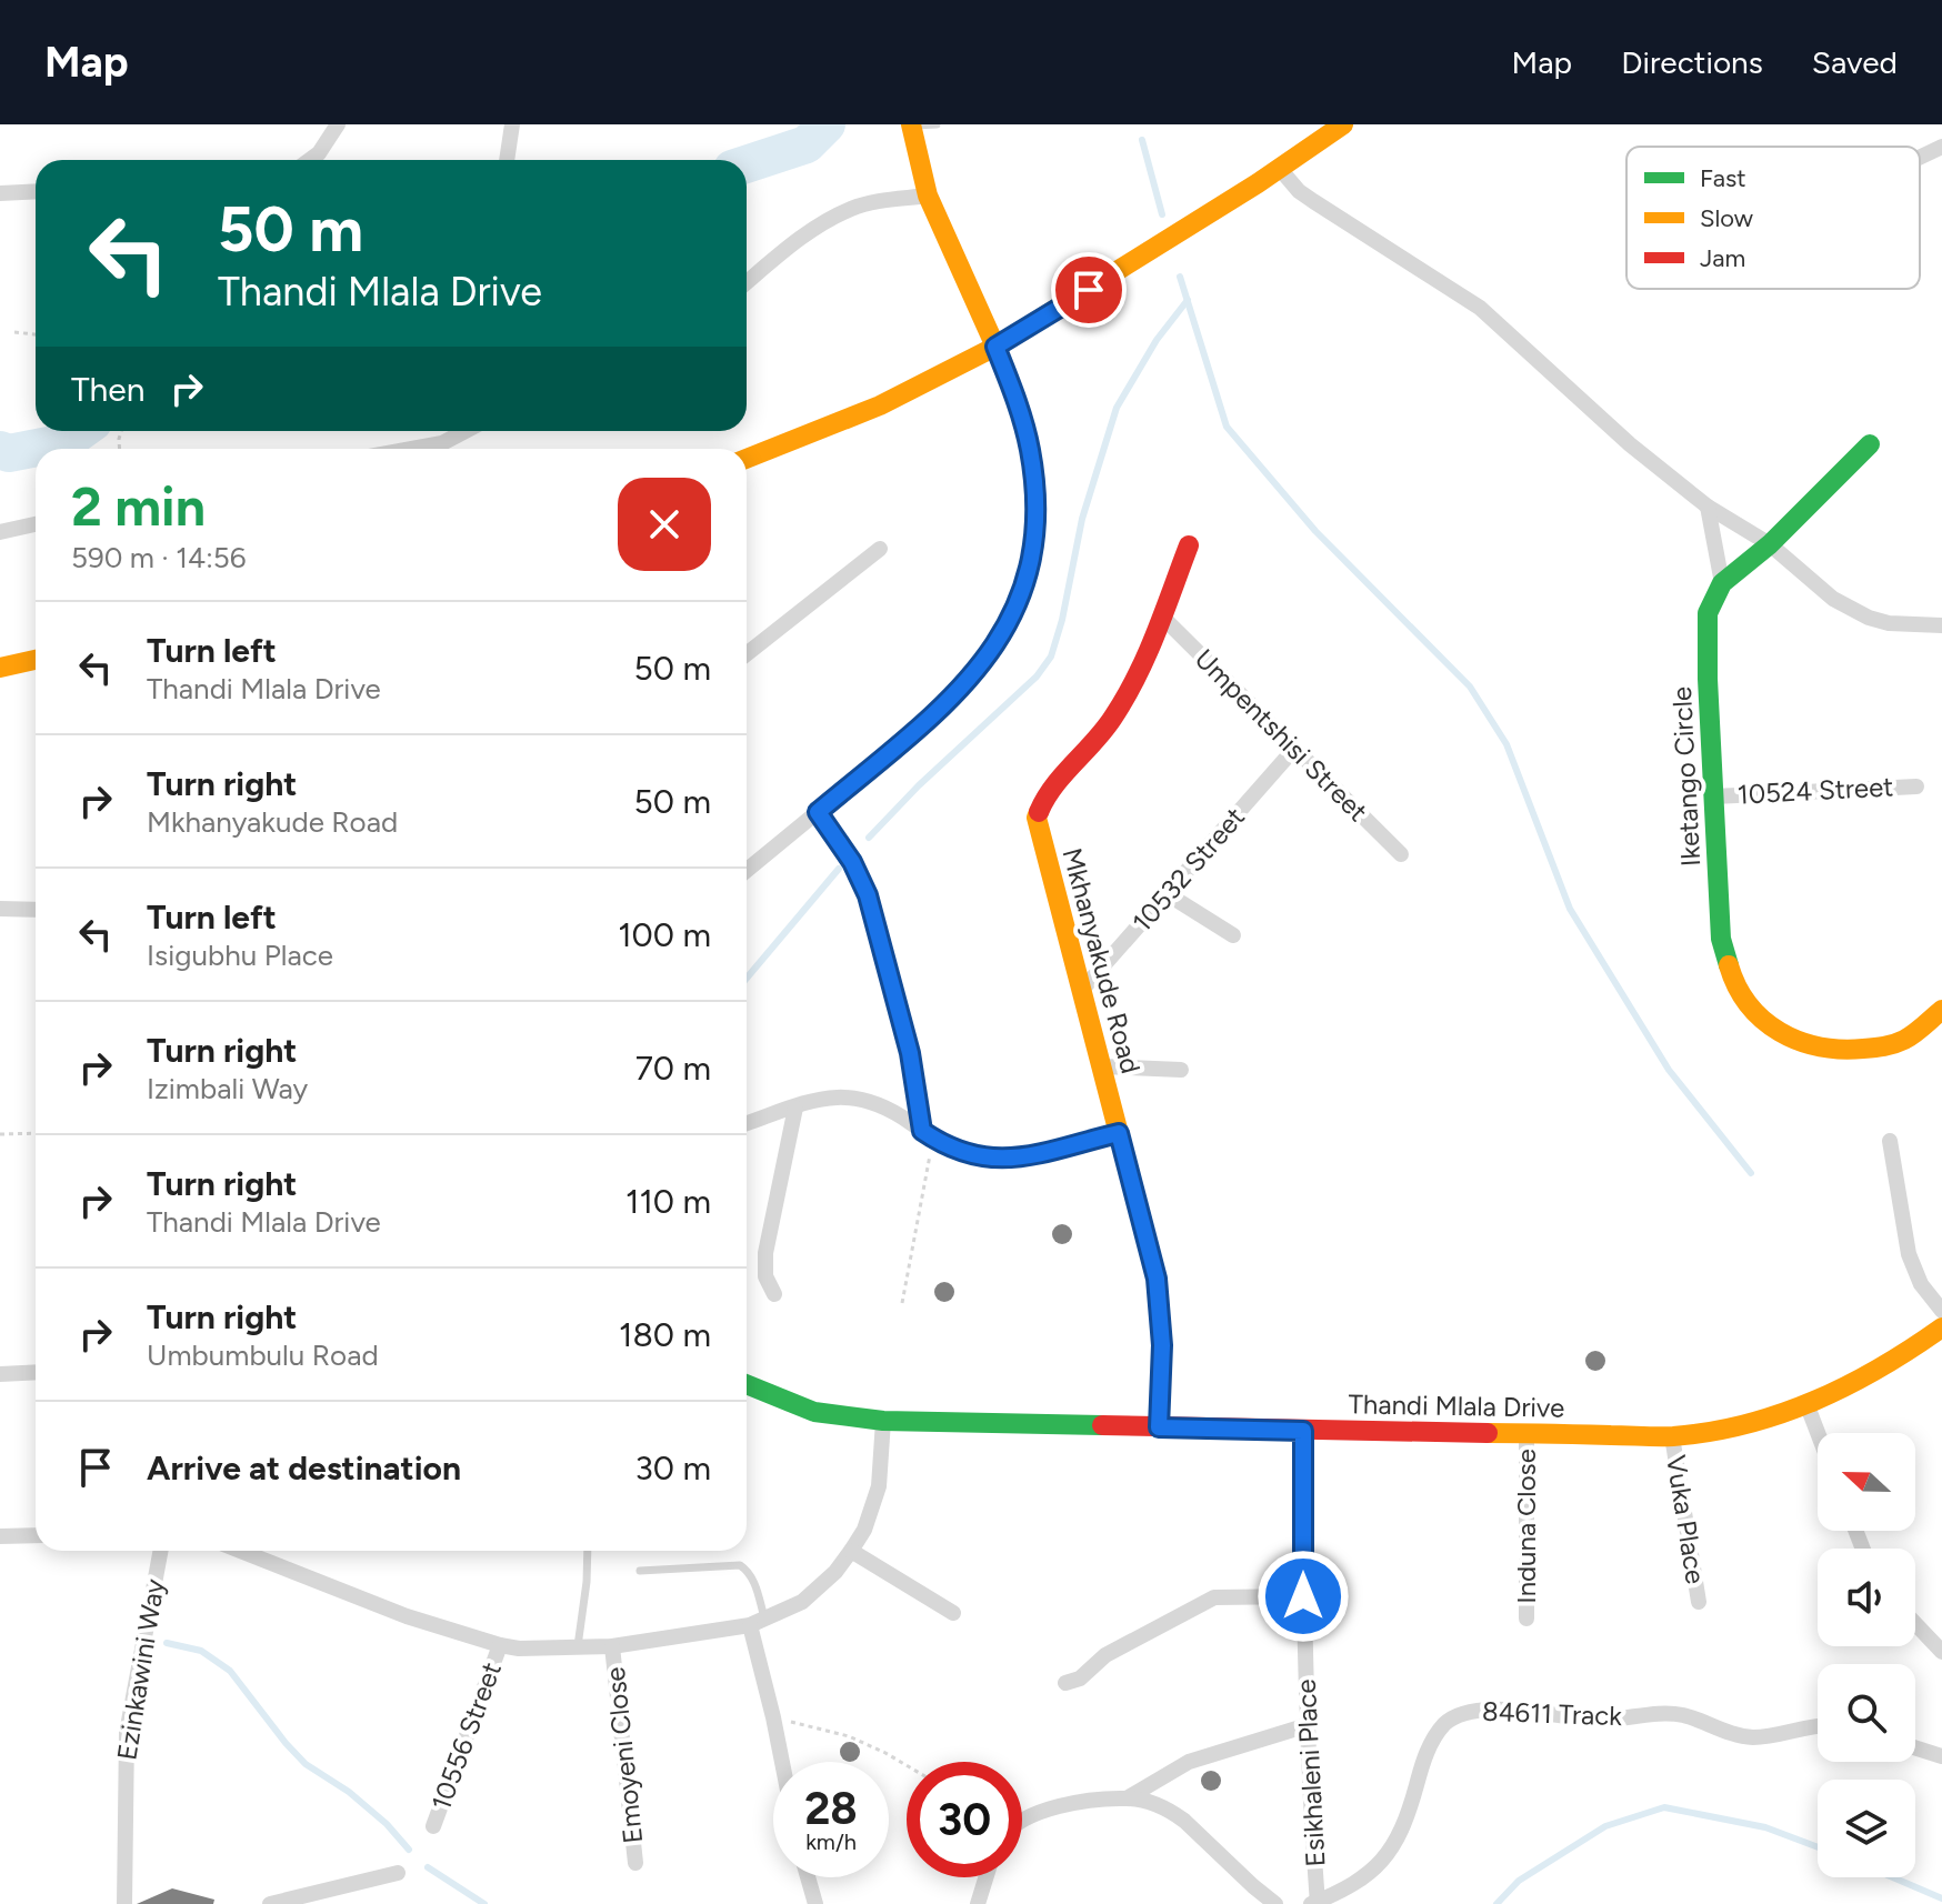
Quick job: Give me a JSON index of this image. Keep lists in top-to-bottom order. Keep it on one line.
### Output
{"streets":{"street":["Umpentshisi Street","Iketango Circle","10524 Street","10532 Street","Mkhanyakude Road","Thandi Mlala Drive","Vuka Place","Induna Close","Ezinkawini Way","84611 Track","10556 Street","Emoyeni Close","Esikhaleni Place"]},"crossings":[["Umpentshisi Street","10532 Street"],["Umpentshisi Street","Mkhanyakude Road"],["Iketango Circle","10524 Street"],["10532 Street","Mkhanyakude Road"],["Mkhanyakude Road","Thandi Mlala Drive"],["Thandi Mlala Drive","Vuka Place"],["Thandi Mlala Drive","Induna Close"],["Thandi Mlala Drive","Esikhaleni Place"],["84611 Track","Esikhaleni Place"]],"legend":["Fast","Slow","Jam"],"north":"left","page":{"header":"Map","nav":["Map","Directions","Saved"],"turn":["50 m","Thandi Mlala Drive"],"then":"Then","heading":["2 min","590 m · 14:56"],"list":[{"name":"Turn left","note":"Thandi Mlala Drive","value":"50 m"},{"name":"Turn right","note":"Mkhanyakude Road","value":"50 m"},{"name":"Turn left","note":"Isigubhu Place","value":"100 m"},{"name":"Turn right","note":"Izimbali Way","value":"70 m"},{"name":"Turn right","note":"Thandi Mlala Drive","value":"110 m"},{"name":"Turn right","note":"Umbumbulu Road","value":"180 m"},{"name":"Arrive at destination","value":"30 m"}],"speed":"28 km/h","limit":"30"}}
